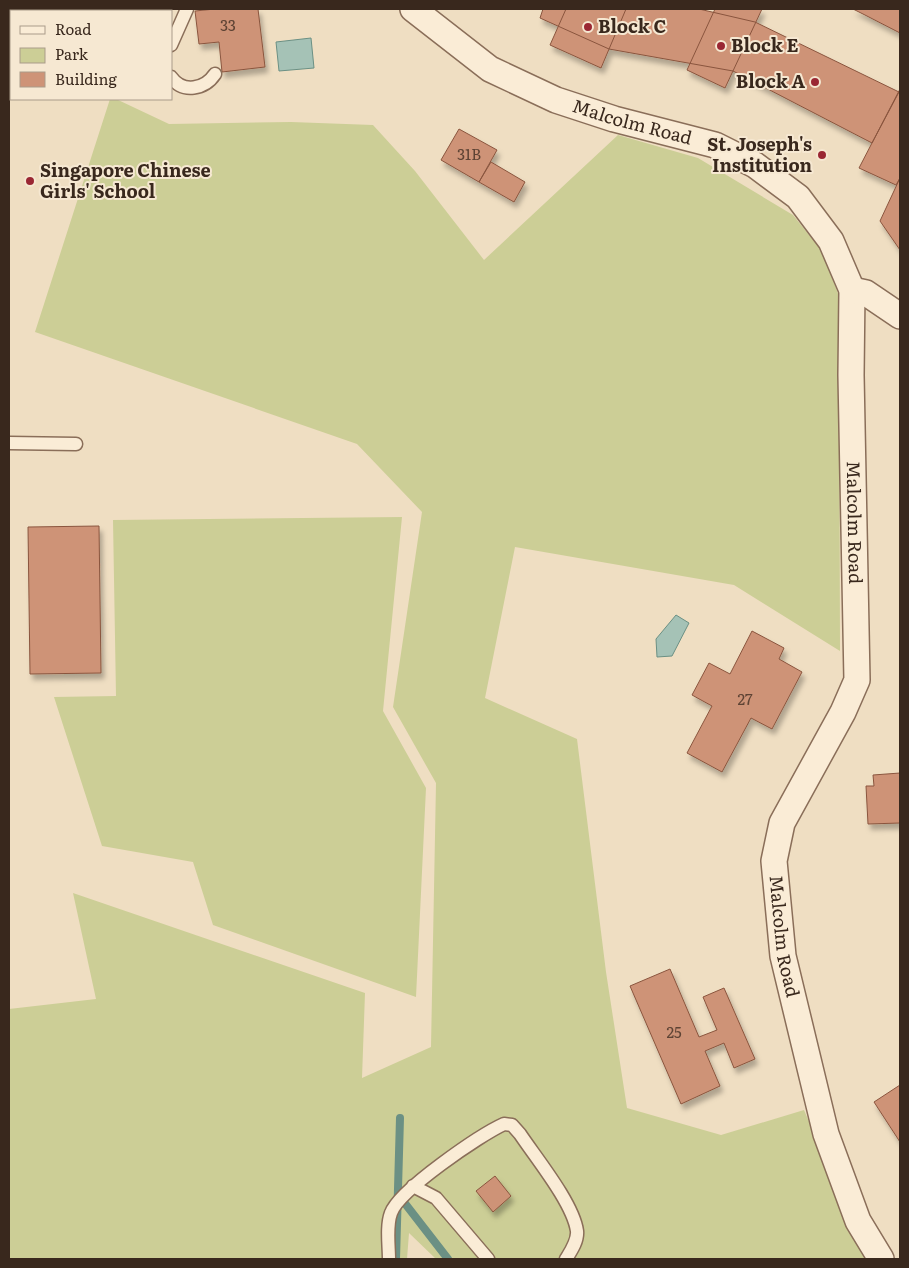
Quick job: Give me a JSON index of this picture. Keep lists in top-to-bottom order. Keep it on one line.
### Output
{"streets":{"street":["Malcolm Road"]},"places":["Block C","Block E","Block A","St. Joseph's Institution","Singapore Chinese Girls' School"],"house_numbers":["33","31B","27","25"],"legend":["Road","Park","Building"]}
